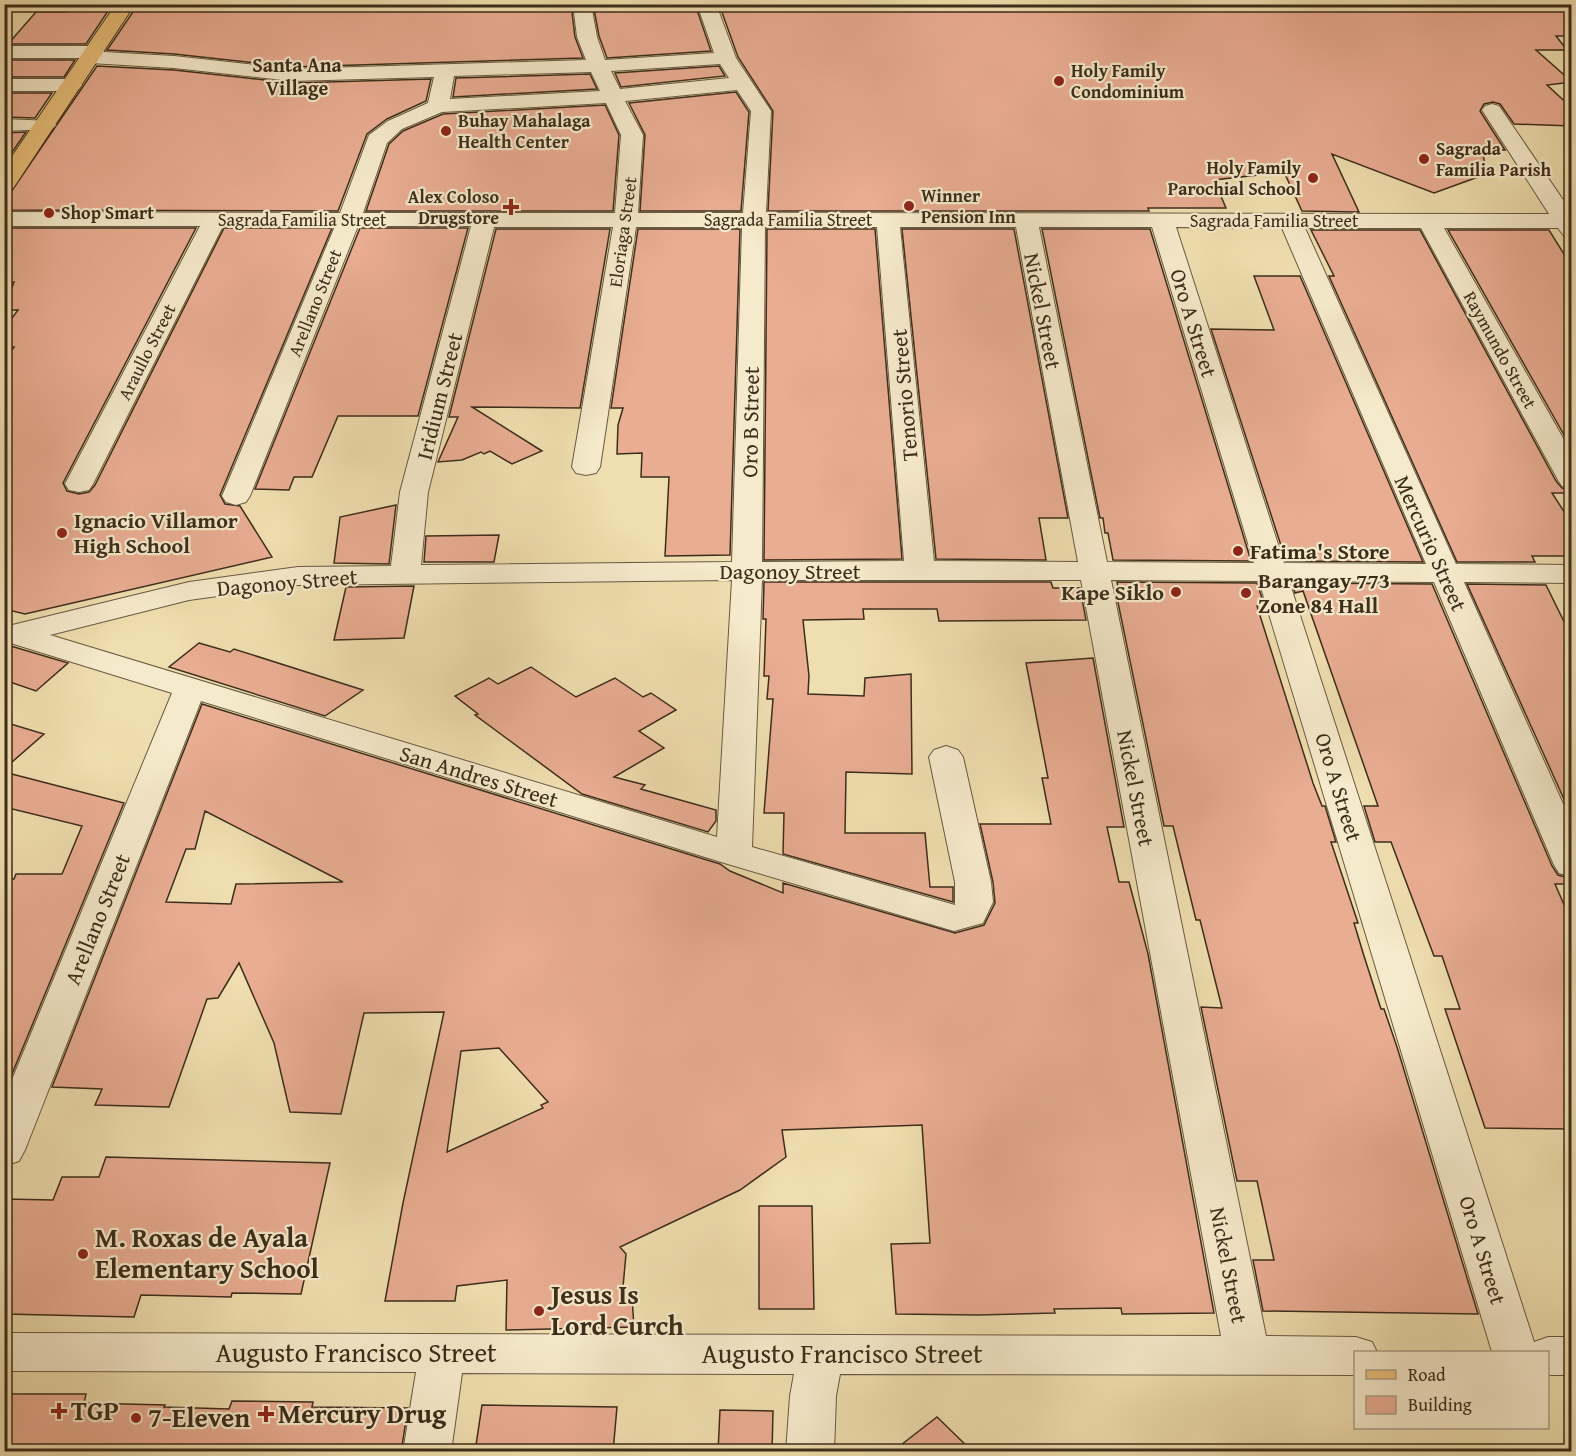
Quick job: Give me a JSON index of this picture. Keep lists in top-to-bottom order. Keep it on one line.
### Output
{"streets":{"street":["Sagrada Familia Street","Eloriaga Street","Arellano Street","Nickel Street","Oro A Street","Raymundo Street","Araullo Street","Tenorio Street","Iridium Street","Oro B Street","Mercurio Street","Dagonoy Street","San Andres Street","Augusto Francisco Street"]},"crossings":[["Sagrada Familia Street","Eloriaga Street"],["Sagrada Familia Street","Arellano Street"],["Sagrada Familia Street","Nickel Street"],["Sagrada Familia Street","Oro A Street"],["Sagrada Familia Street","Raymundo Street"],["Sagrada Familia Street","Araullo Street"],["Sagrada Familia Street","Tenorio Street"],["Sagrada Familia Street","Iridium Street"],["Sagrada Familia Street","Oro B Street"],["Sagrada Familia Street","Mercurio Street"],["Arellano Street","San Andres Street"],["Nickel Street","Dagonoy Street"],["Nickel Street","Augusto Francisco Street"],["Oro A Street","Dagonoy Street"],["Tenorio Street","Dagonoy Street"],["Iridium Street","Dagonoy Street"],["Oro B Street","Dagonoy Street"],["Oro B Street","San Andres Street"],["Mercurio Street","Dagonoy Street"],["Dagonoy Street","San Andres Street"]],"districts":["Santa Ana Village"],"places":{"other":["Holy Family Condominium","Buhay Mahalaga Health Center","Sagrada Familia Parish","Holy Family Parochial School","Winner Pension Inn","Shop Smart","Ignacio Villamor High School","Fatima's Store","Kape Siklo","Barangay 773 Zone 84 Hall","M. Roxas de Ayala Elementary School","Jesus Is Lord Curch","7-Eleven"],"health":["Alex Coloso Drugstore","TGP","Mercury Drug"]},"legend":["Road","Building"]}
